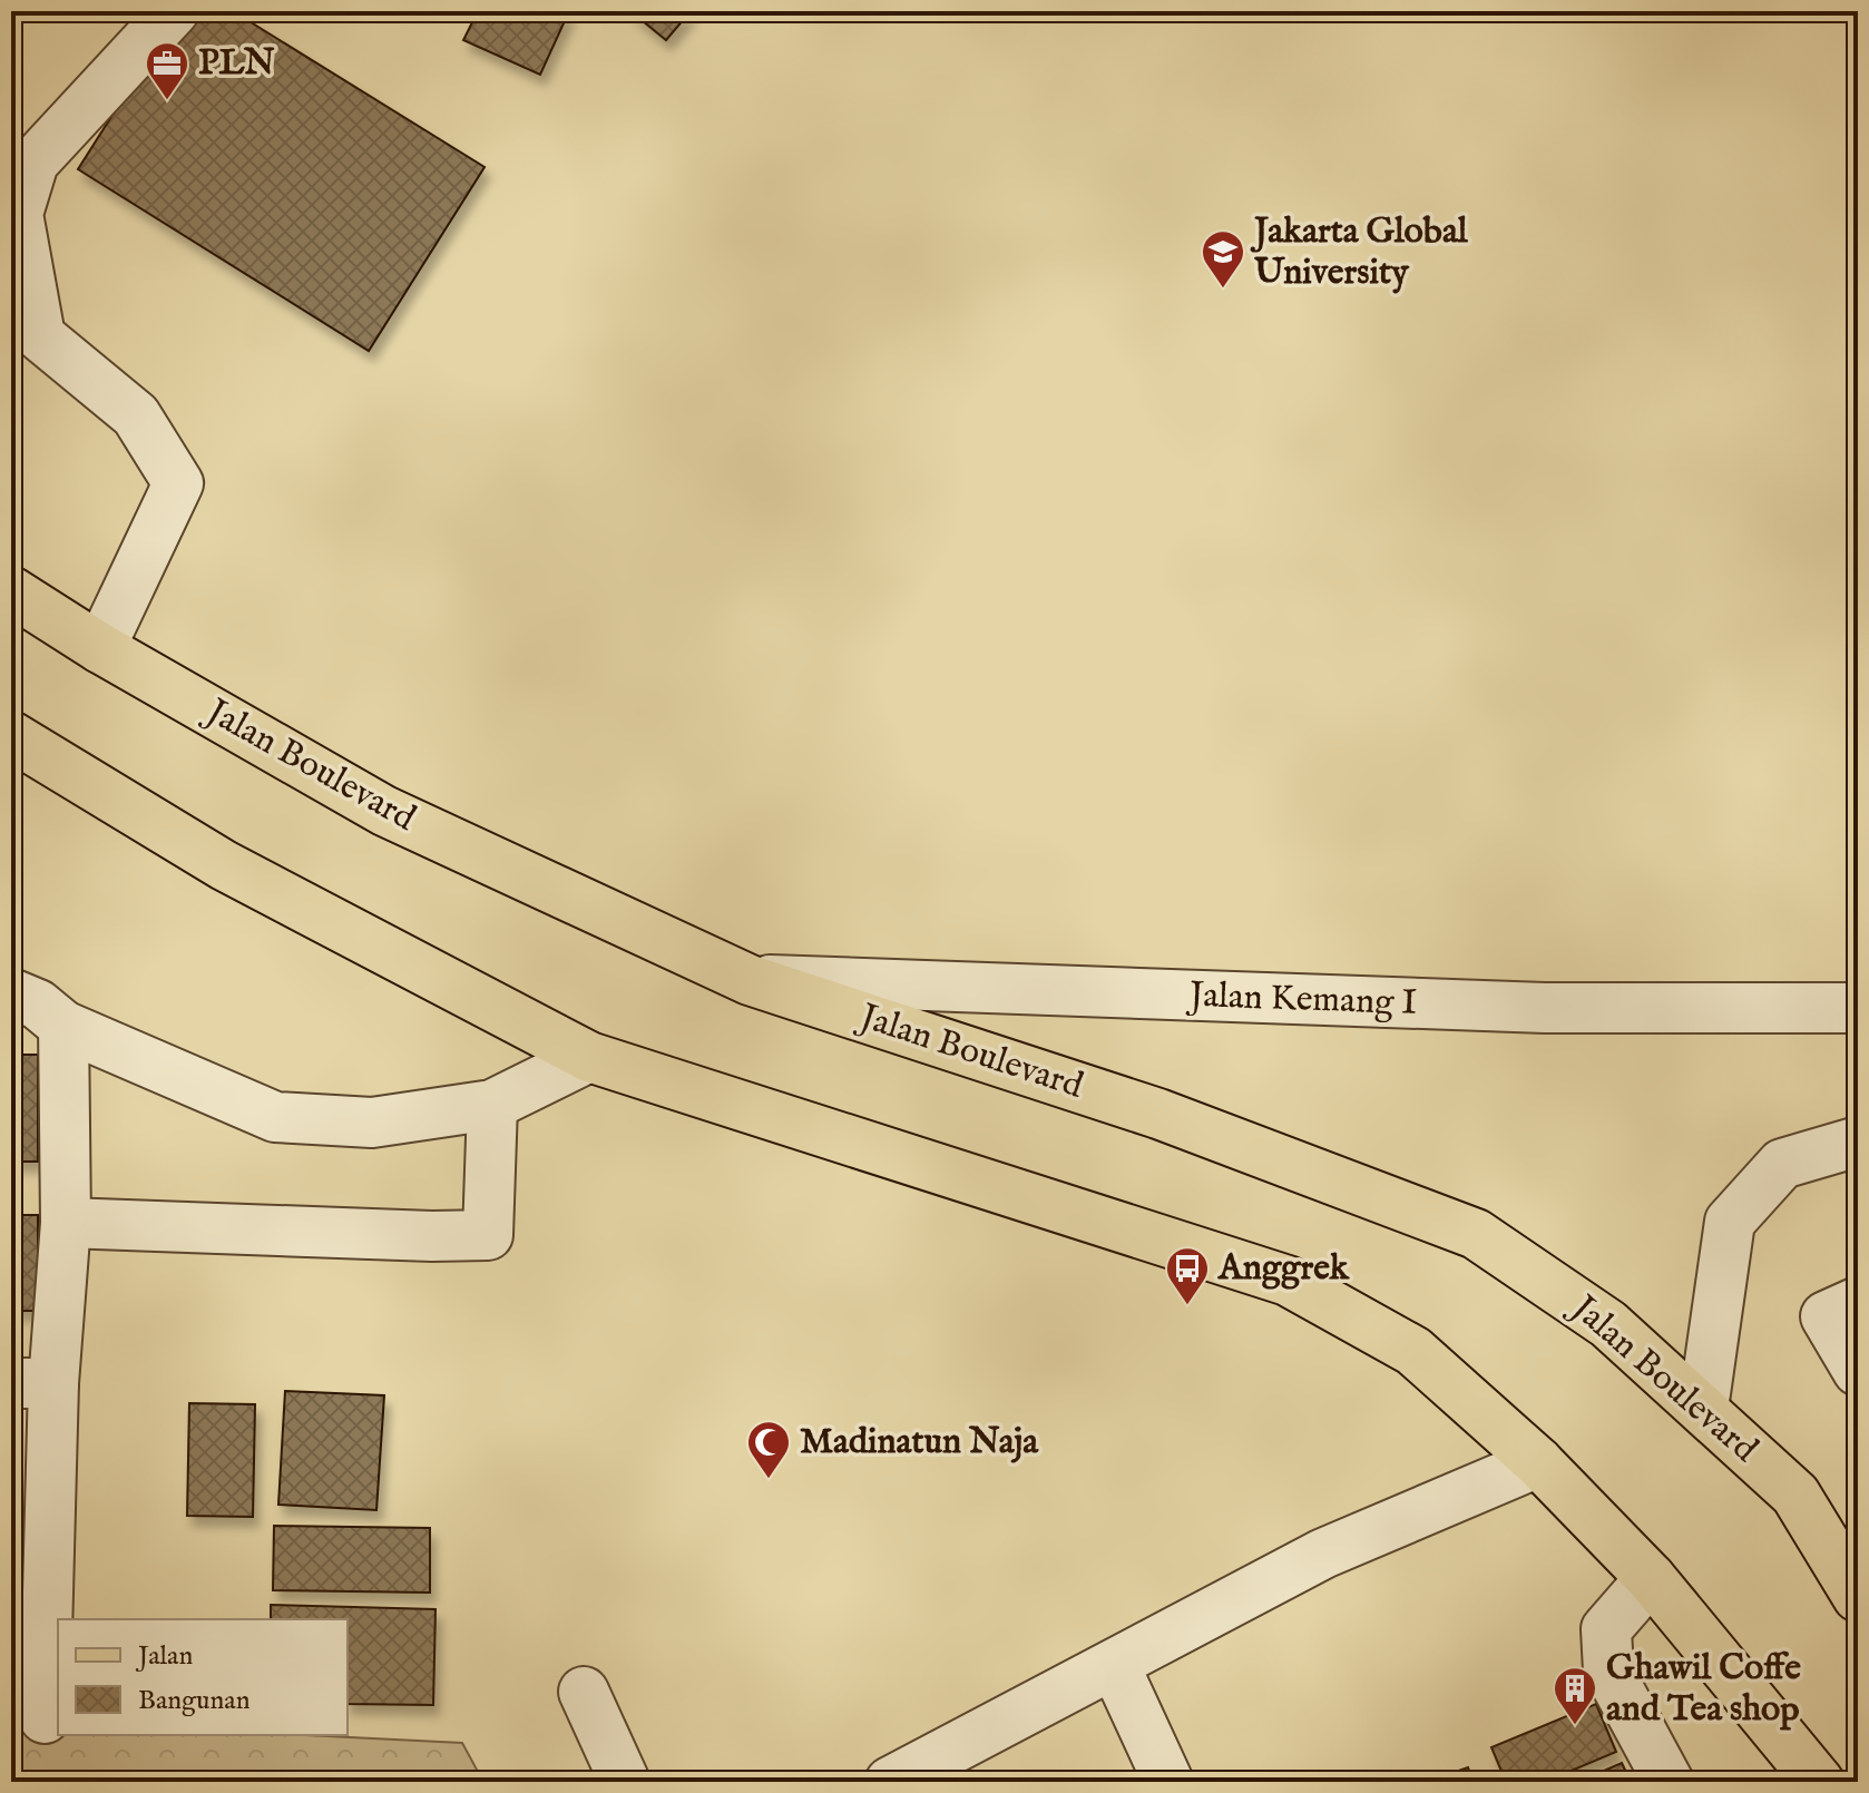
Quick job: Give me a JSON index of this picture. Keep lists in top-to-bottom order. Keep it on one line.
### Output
{"streets":{"main road":["Jalan Boulevard"],"street":["Jalan Kemang I"]},"crossings":[["Jalan Boulevard","Jalan Kemang I"]],"places":{"office":["PLN"],"school or university":["Jakarta Global University"],"bus stop":["Anggrek"],"mosque":["Madinatun Naja"],"building":["Ghawil Coffe and Tea shop"]},"legend":["Jalan","Bangunan"]}
